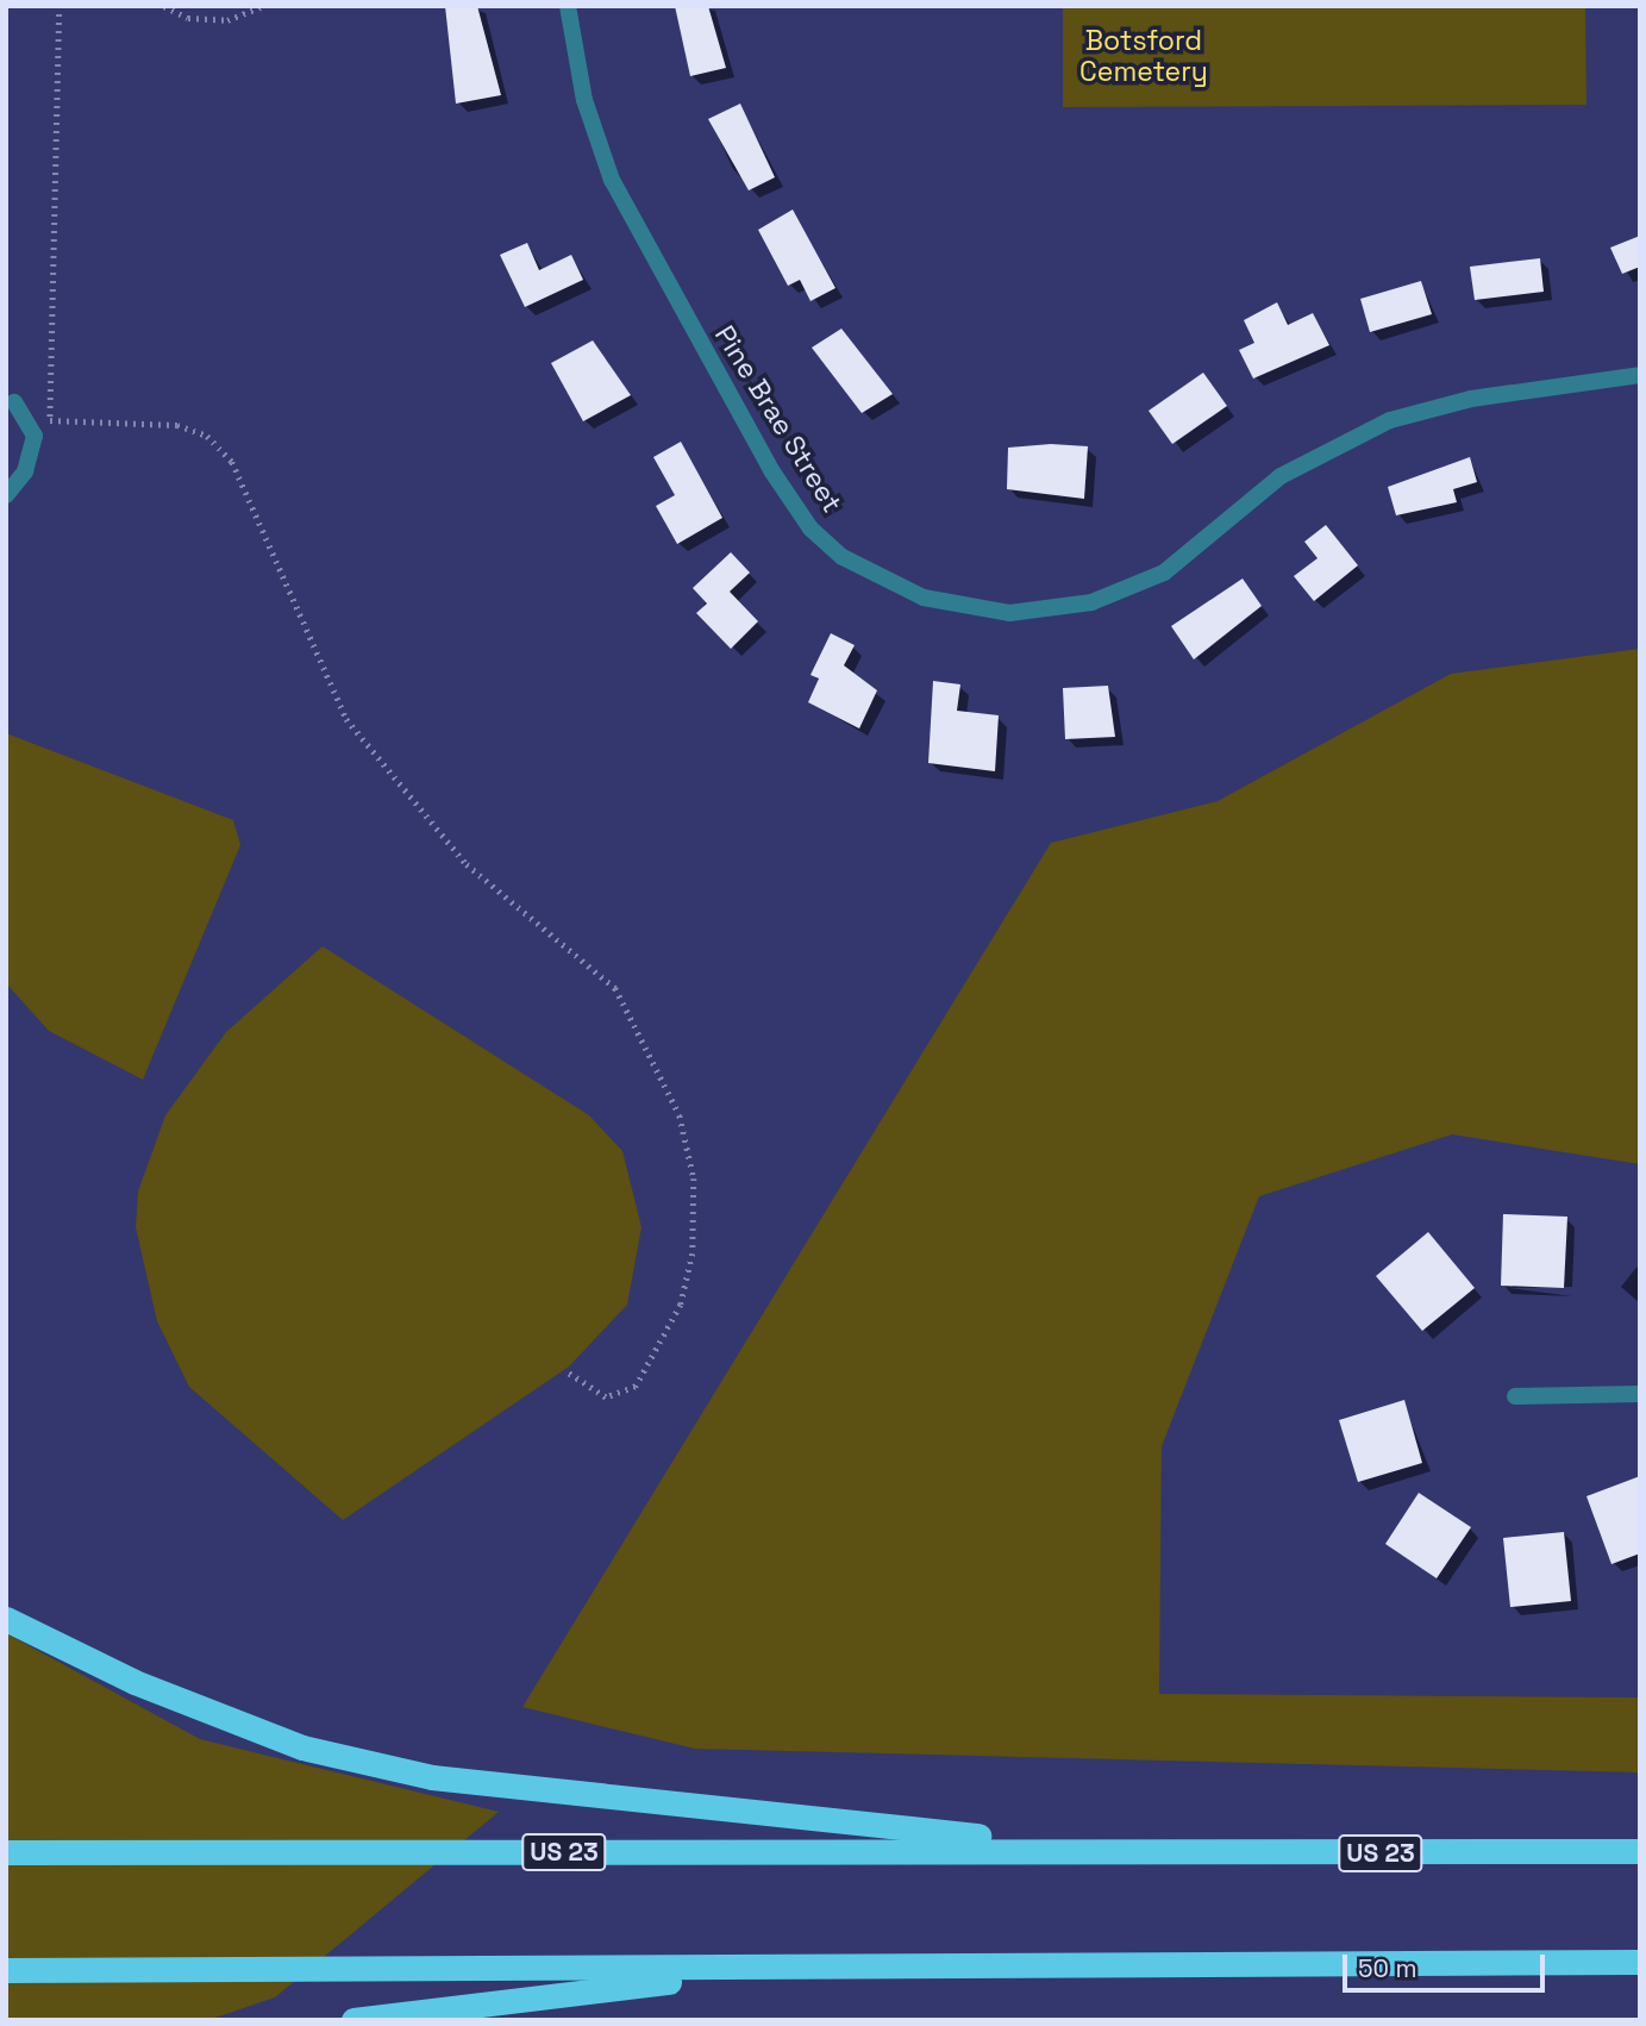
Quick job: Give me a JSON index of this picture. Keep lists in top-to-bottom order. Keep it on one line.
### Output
{"streets":{"highway":["US 23"],"street":["Pine Brae Street"]},"parks":["Botsford Cemetery"],"scale_bar":"50 m"}
